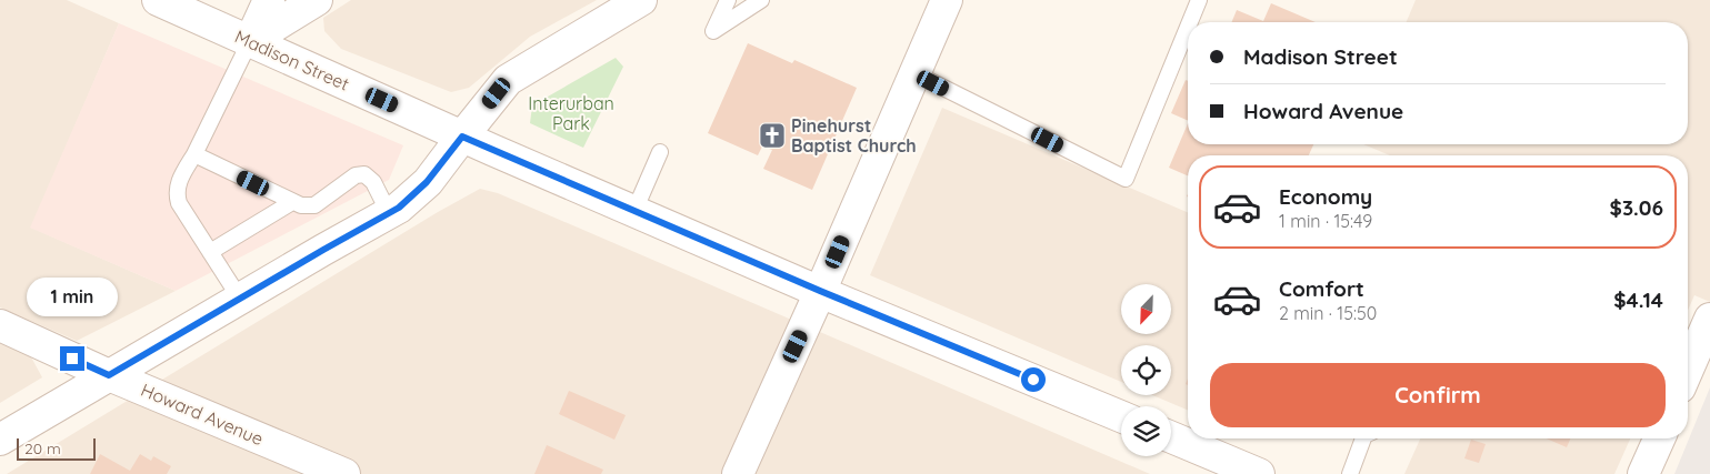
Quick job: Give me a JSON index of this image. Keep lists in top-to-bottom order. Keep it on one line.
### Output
{"streets":{"street":["Madison Street","Howard Avenue"]},"parks":["Interurban Park"],"places":{"church":["Pinehurst Baptist Church"]},"scale_bar":"20 m","north":"bottom left","page":{"banner":["Madison Street","Howard Avenue"],"list":[{"name":"Economy","note":"1 min · 15:49","value":"$3.06"},{"name":"Comfort","note":"2 min · 15:50","value":"$4.14"}],"bubble":"1 min","buttons":"Confirm","scale":"20 m"}}
